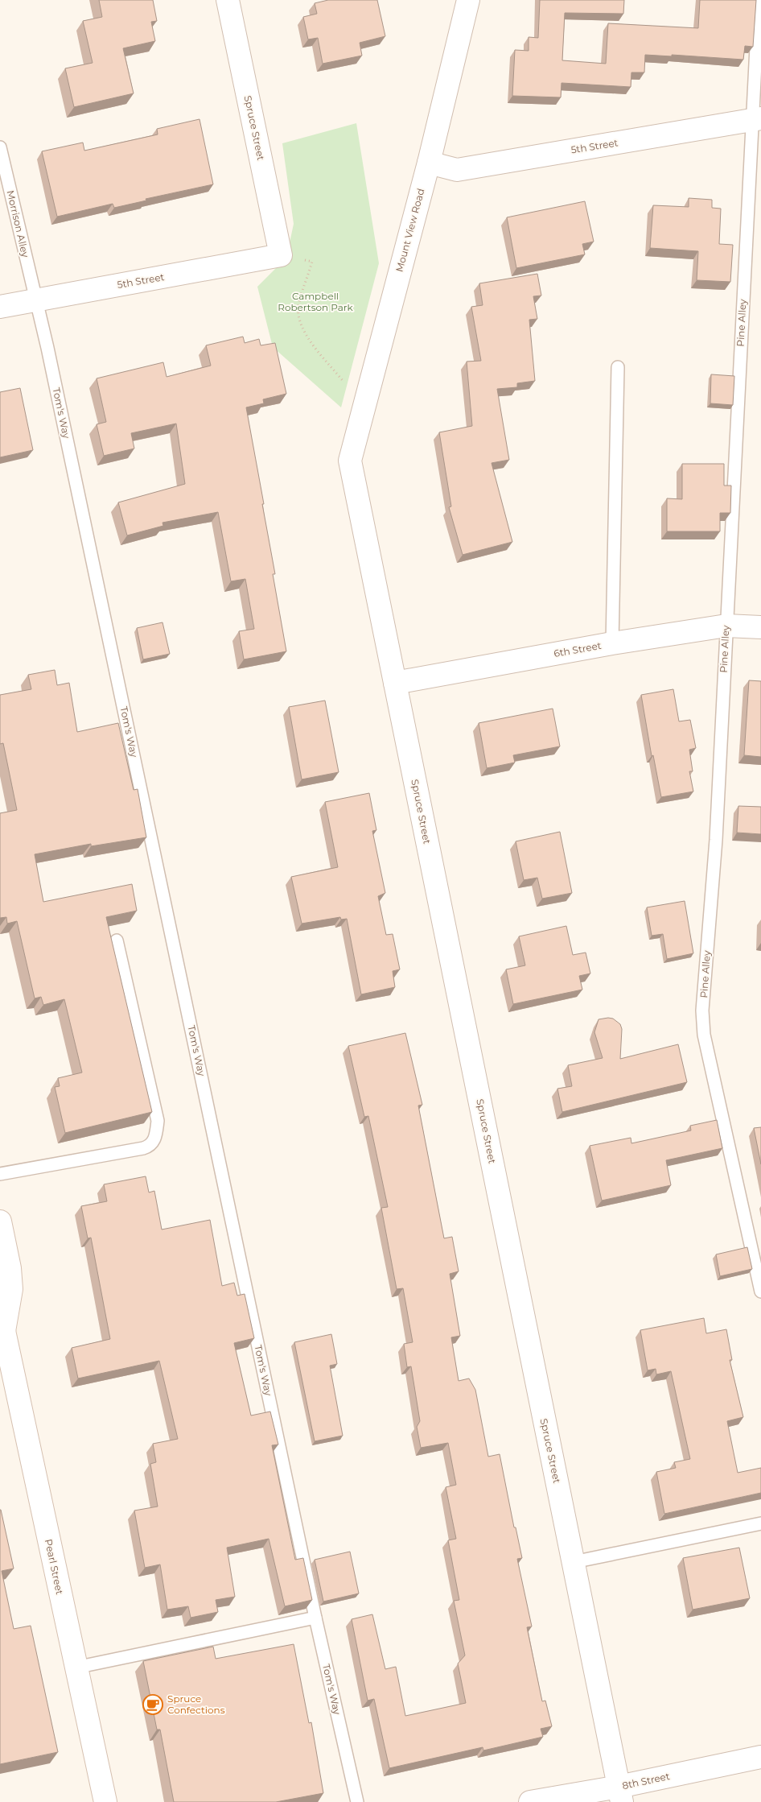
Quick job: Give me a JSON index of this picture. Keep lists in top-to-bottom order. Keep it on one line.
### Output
{"streets":{"street":["Spruce Street","5th Street","Mount View Road","6th Street","Pearl Street","8th Street"],"lane":["Morrison Alley","Pine Alley","Tom's Way"]},"crossings":[["Spruce Street","5th Street"],["Spruce Street","Mount View Road"],["Spruce Street","6th Street"],["Spruce Street","8th Street"],["5th Street","Morrison Alley"],["5th Street","Mount View Road"],["5th Street","Pine Alley"],["5th Street","Tom's Way"],["Morrison Alley","Tom's Way"],["Pine Alley","6th Street"]],"parks":["Campbell Robertson Park"],"places":{"cafe":["Spruce Confections"]}}
